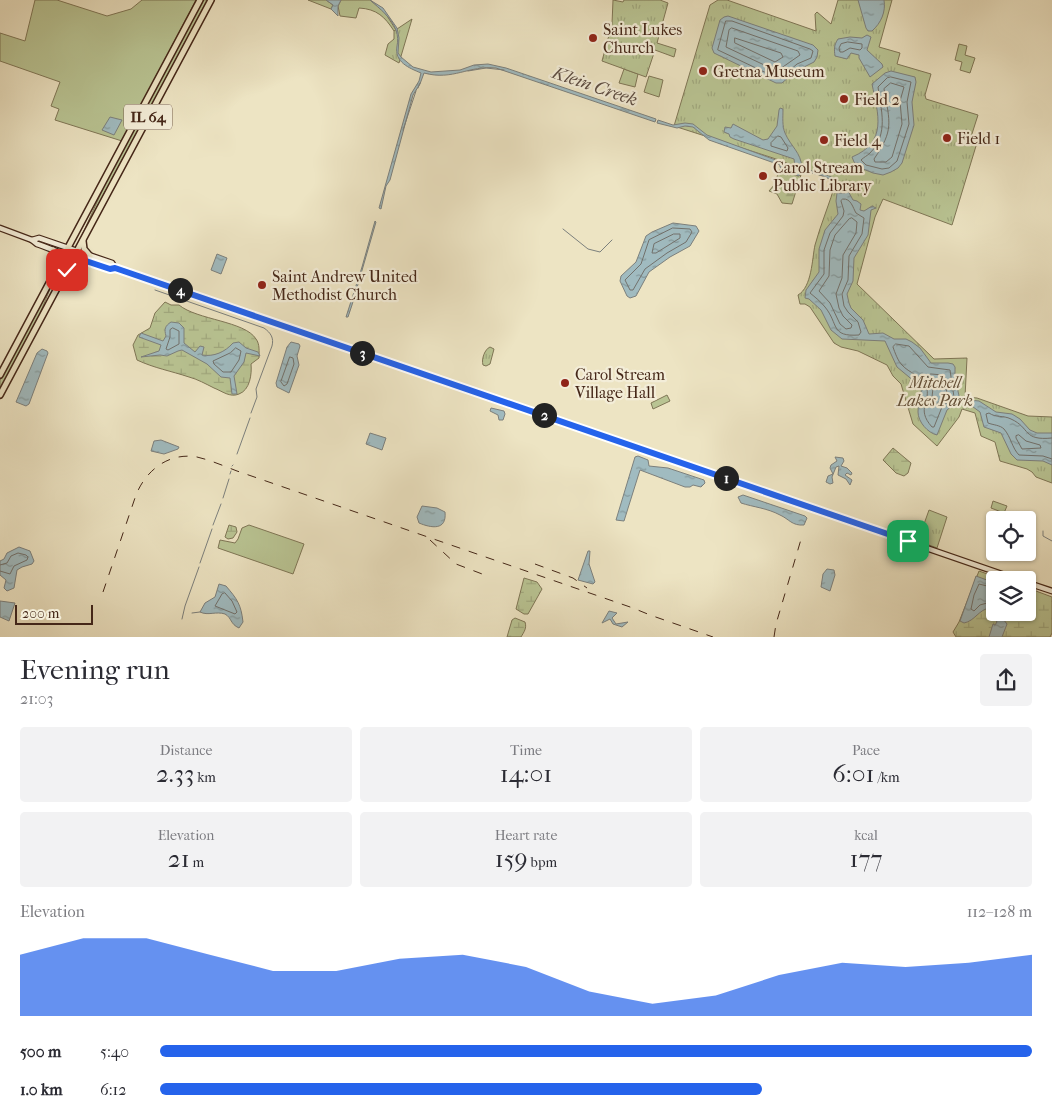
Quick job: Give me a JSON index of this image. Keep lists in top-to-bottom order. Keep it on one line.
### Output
{"streets":{"main road":["IL 64"]},"water":["Klein Creek"],"parks":["Mitchell Lakes Park"],"places":["Saint Lukes Church","Gretna Museum","Field 2","Field 1","Field 4","Carol Stream Public Library","Saint Andrew United Methodist Church","Carol Stream Village Hall"],"scale_bar":"200 m","page":{"pins":["4","3","2","1"],"scale":"200 m","heading":["Evening run","21:03"],"stats":[["Distance","2.33 km"],["Time","14:01"],["Pace","6:01 /km"],["Elevation","21 m"],["Heart rate","159 bpm"],["kcal","177"]],"chart":["Elevation","112–128 m"],"list":[{"name":"500 m","note":"5:40"},{"name":"1.0 km","note":"6:12"}]}}
